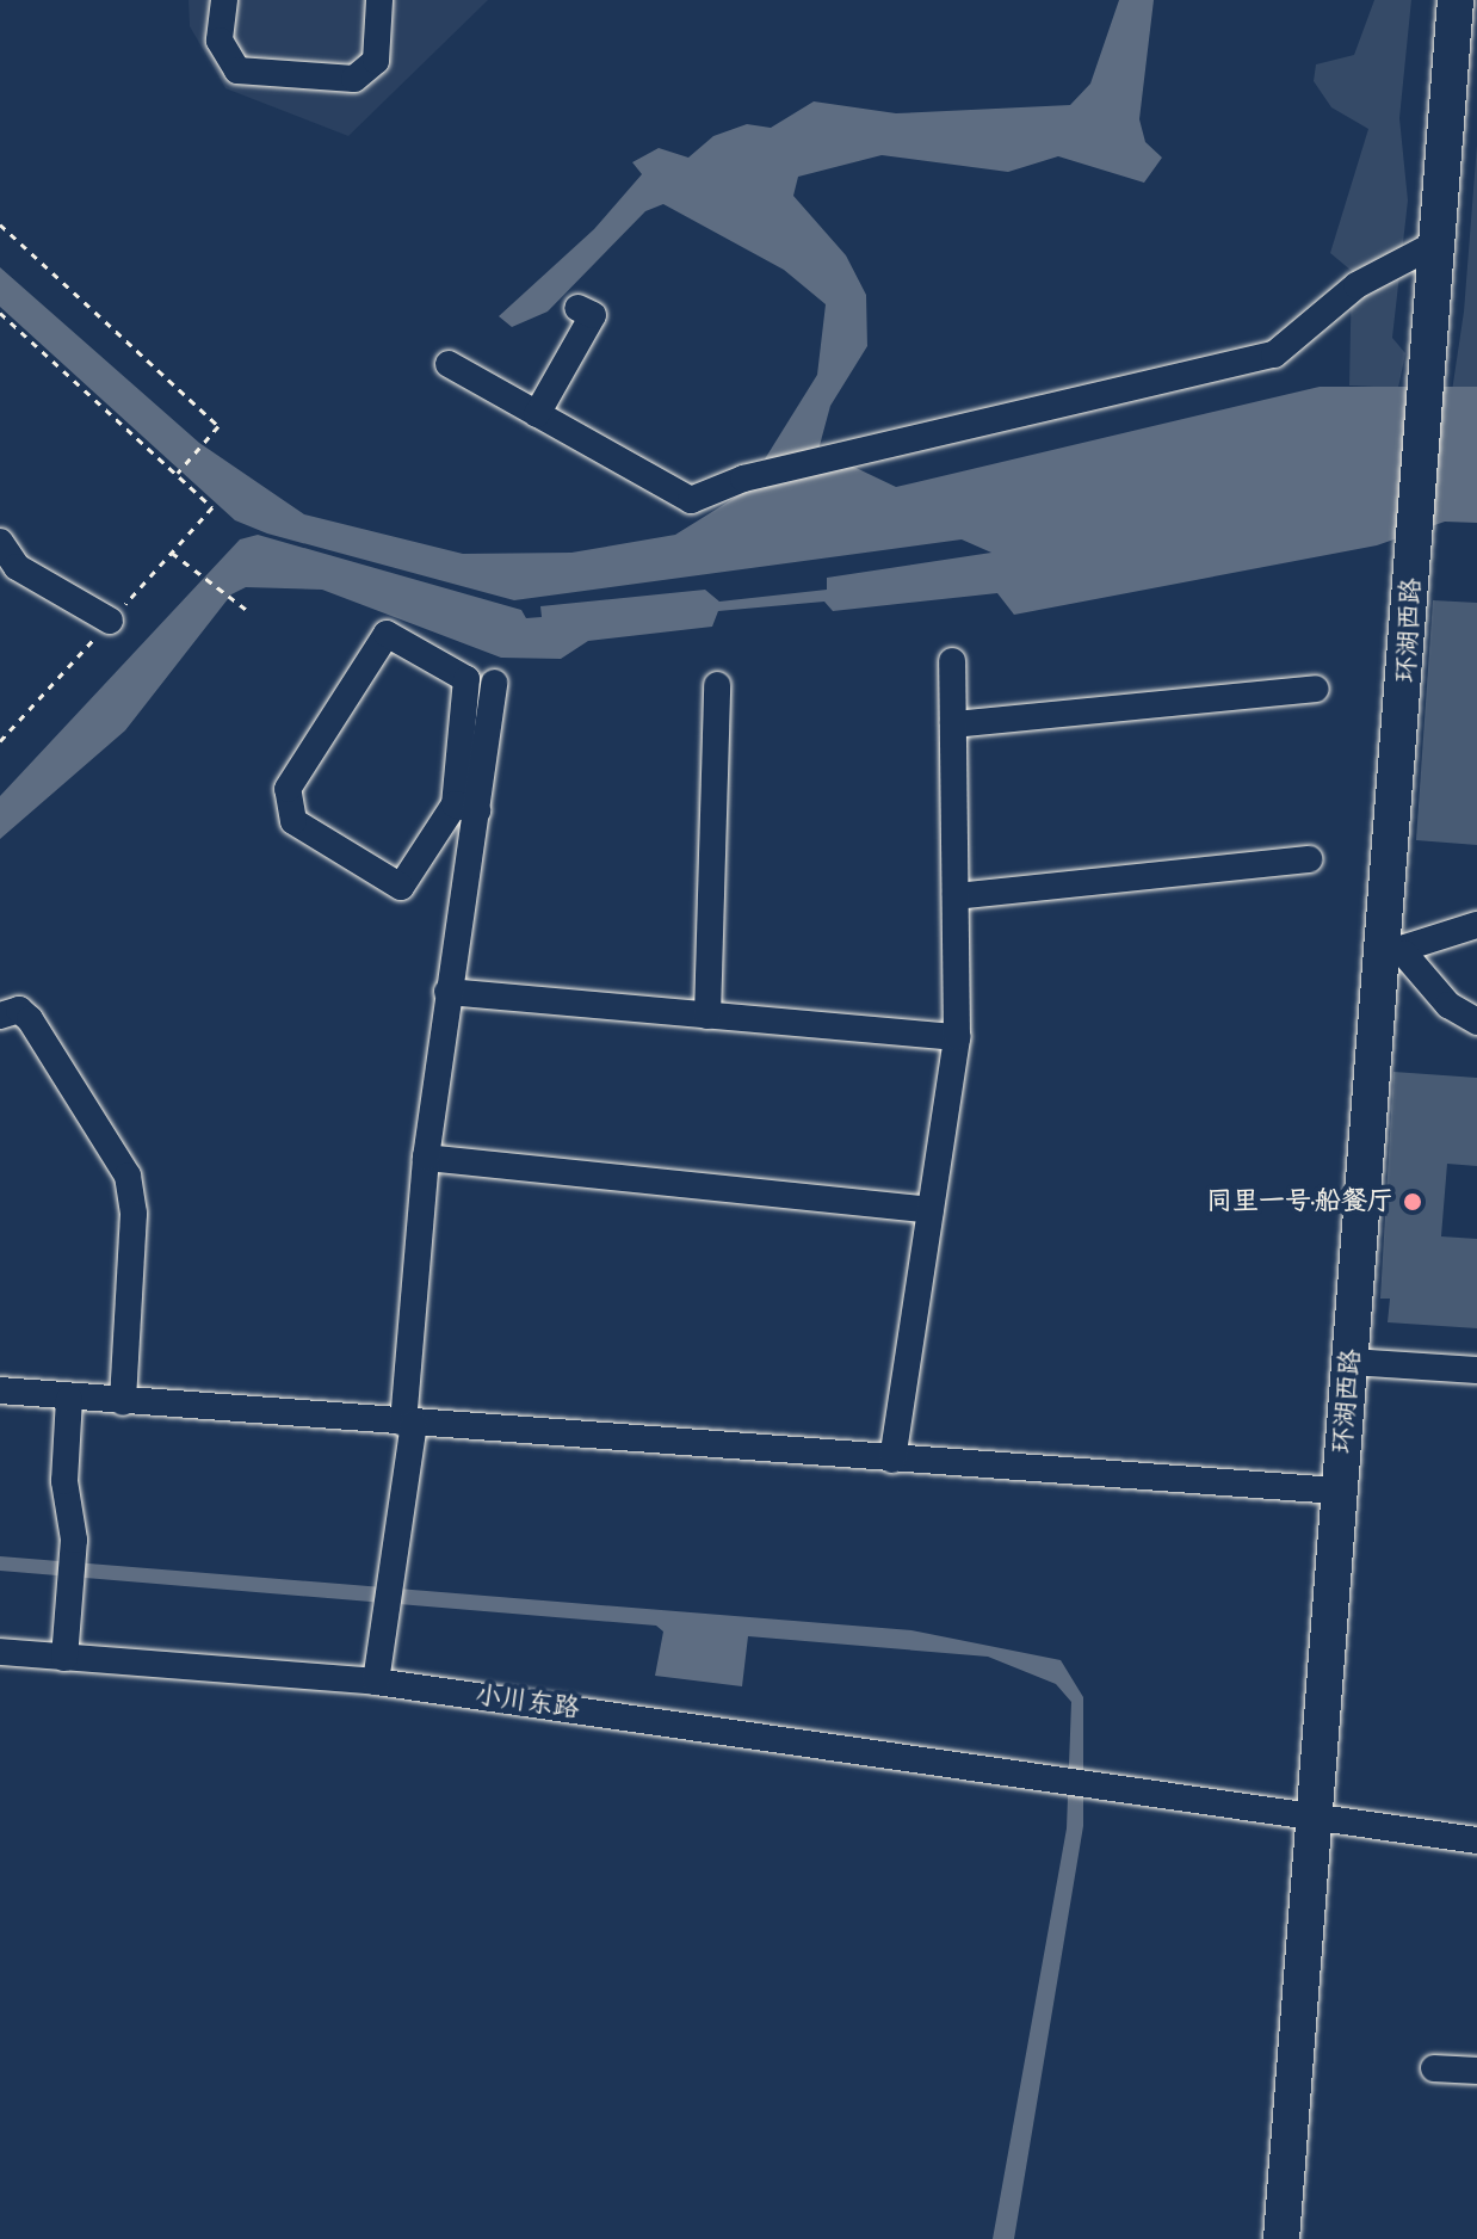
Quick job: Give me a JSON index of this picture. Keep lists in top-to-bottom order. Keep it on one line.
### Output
{"streets":{"main road":["环湖西路"],"street":["小川东路"]},"crossings":[["环湖西路","小川东路"]],"places":["同里一号·船餐厅"]}
